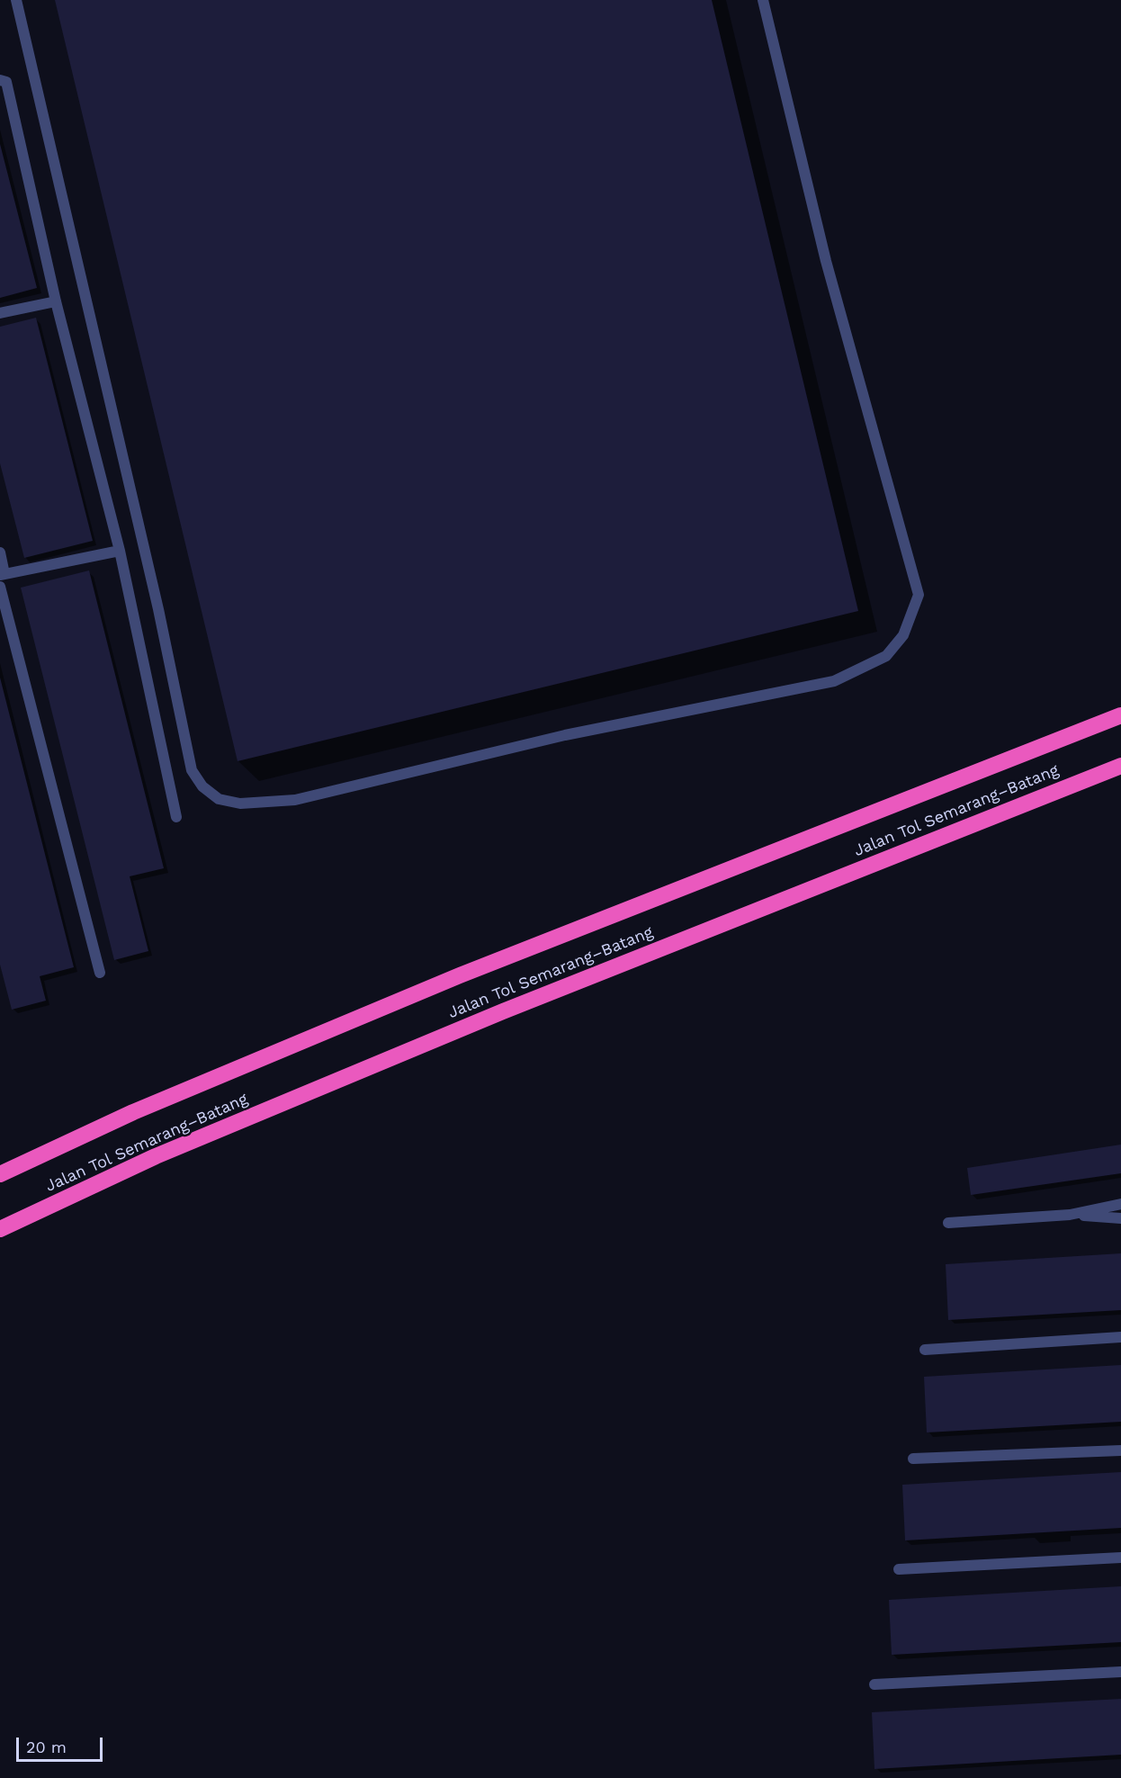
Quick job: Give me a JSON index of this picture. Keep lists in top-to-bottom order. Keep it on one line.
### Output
{"streets":{"highway":["Jalan Tol Semarang–Batang"]},"scale_bar":"20 m"}
